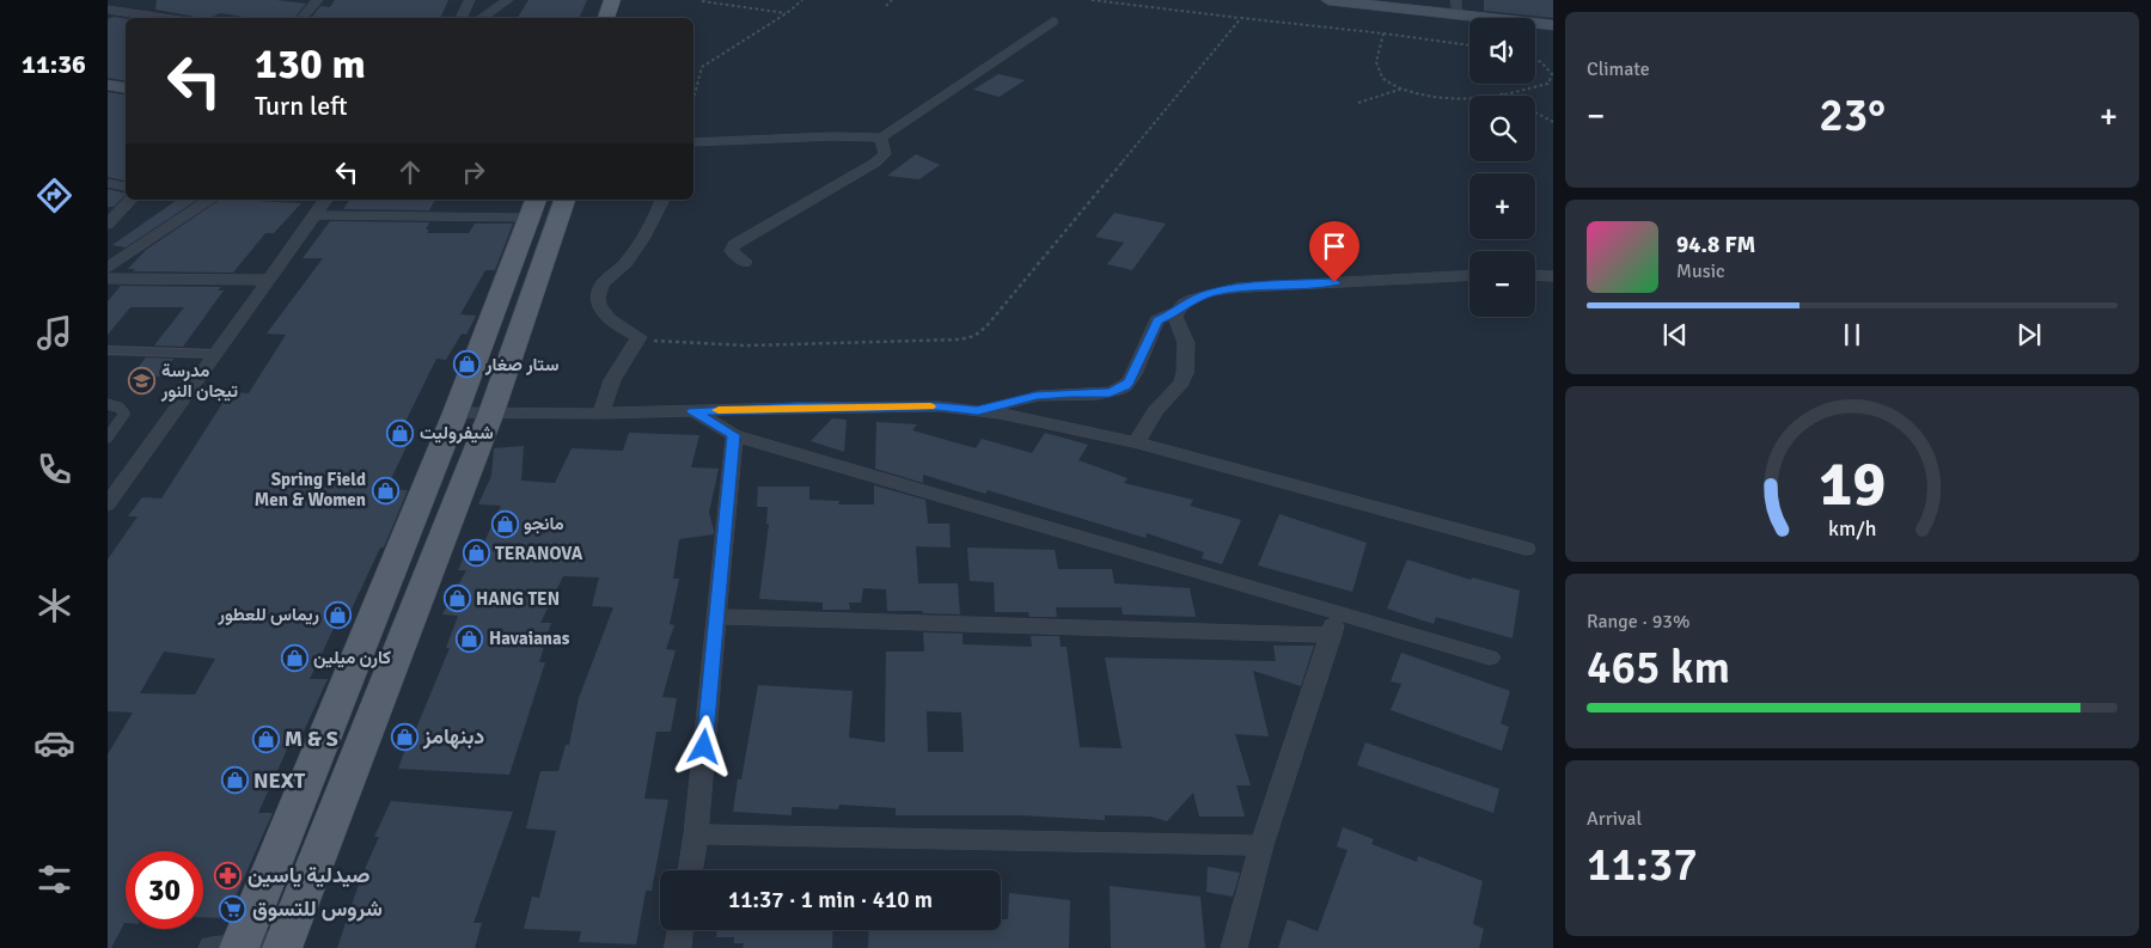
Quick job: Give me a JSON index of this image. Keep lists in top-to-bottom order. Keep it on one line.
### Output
{"places":{"shop":["ستار صغار","شيفروليت","Spring Field Men & Women","مانجو","TERANOVA","HANG TEN","ريماس للعطور","Havaianas","كارن ميلين","دبنهامز","M & S","NEXT"],"school or university":["مدرسة تيجان النور"],"pharmacy":["صيدلية ياسين"],"supermarket":["شروس للتسوق"]},"page":{"tabs":"11:36","tile":["Climate",["Range · 93%","465 km"],["Arrival","11:37"]],"map_buttons":["+","−"],"turn":["130 m","Turn left"],"heat":["−","23°","+"],"song":["94.8 FM","Music"],"limit":"30","trip":"11:37 · 1 min · 410 m","gauge":["19","km/h"]}}
